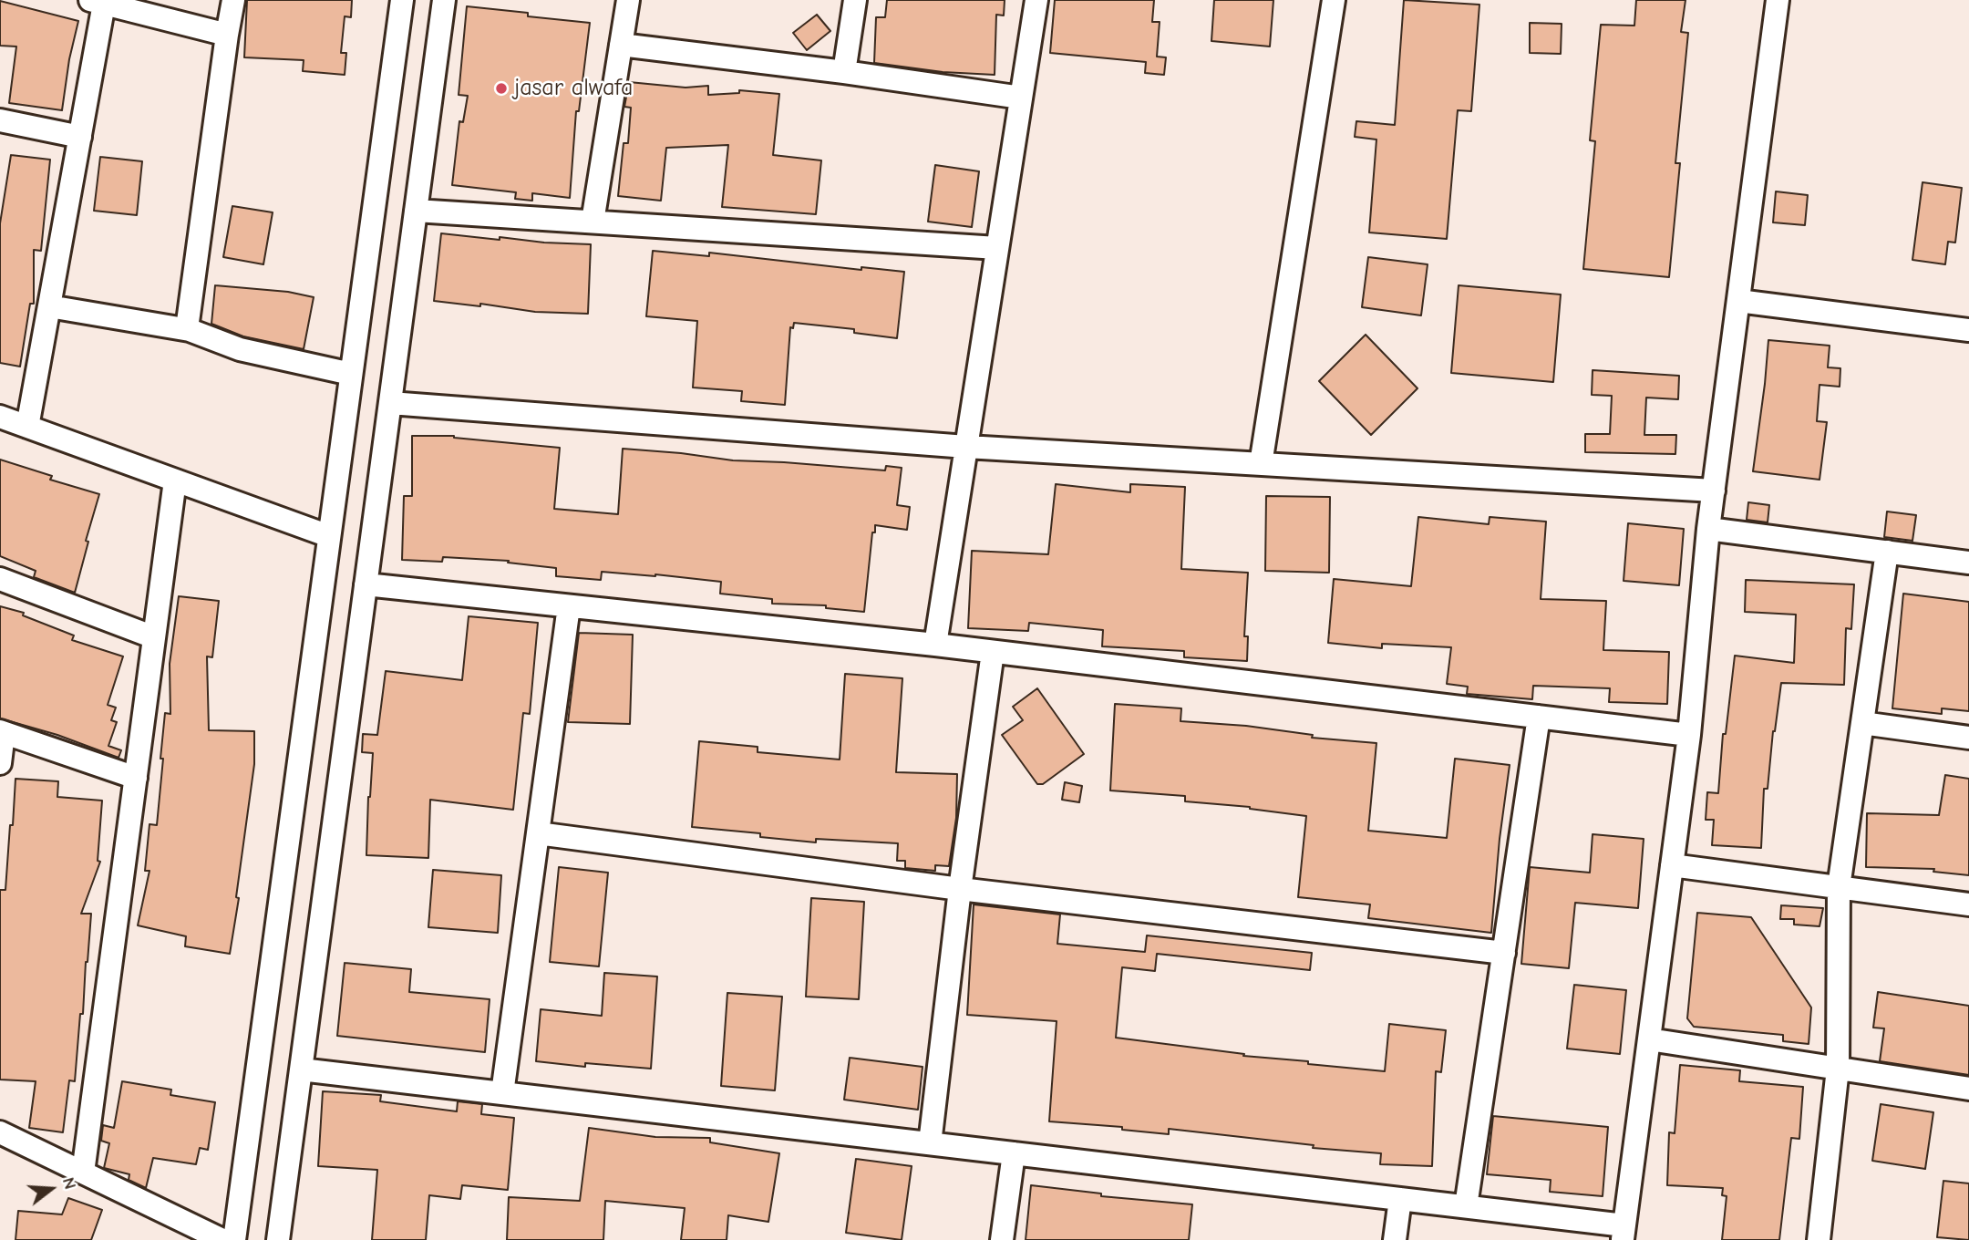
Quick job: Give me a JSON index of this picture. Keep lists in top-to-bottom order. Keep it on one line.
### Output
{"places":["jasar alwafa"],"north":"right"}
